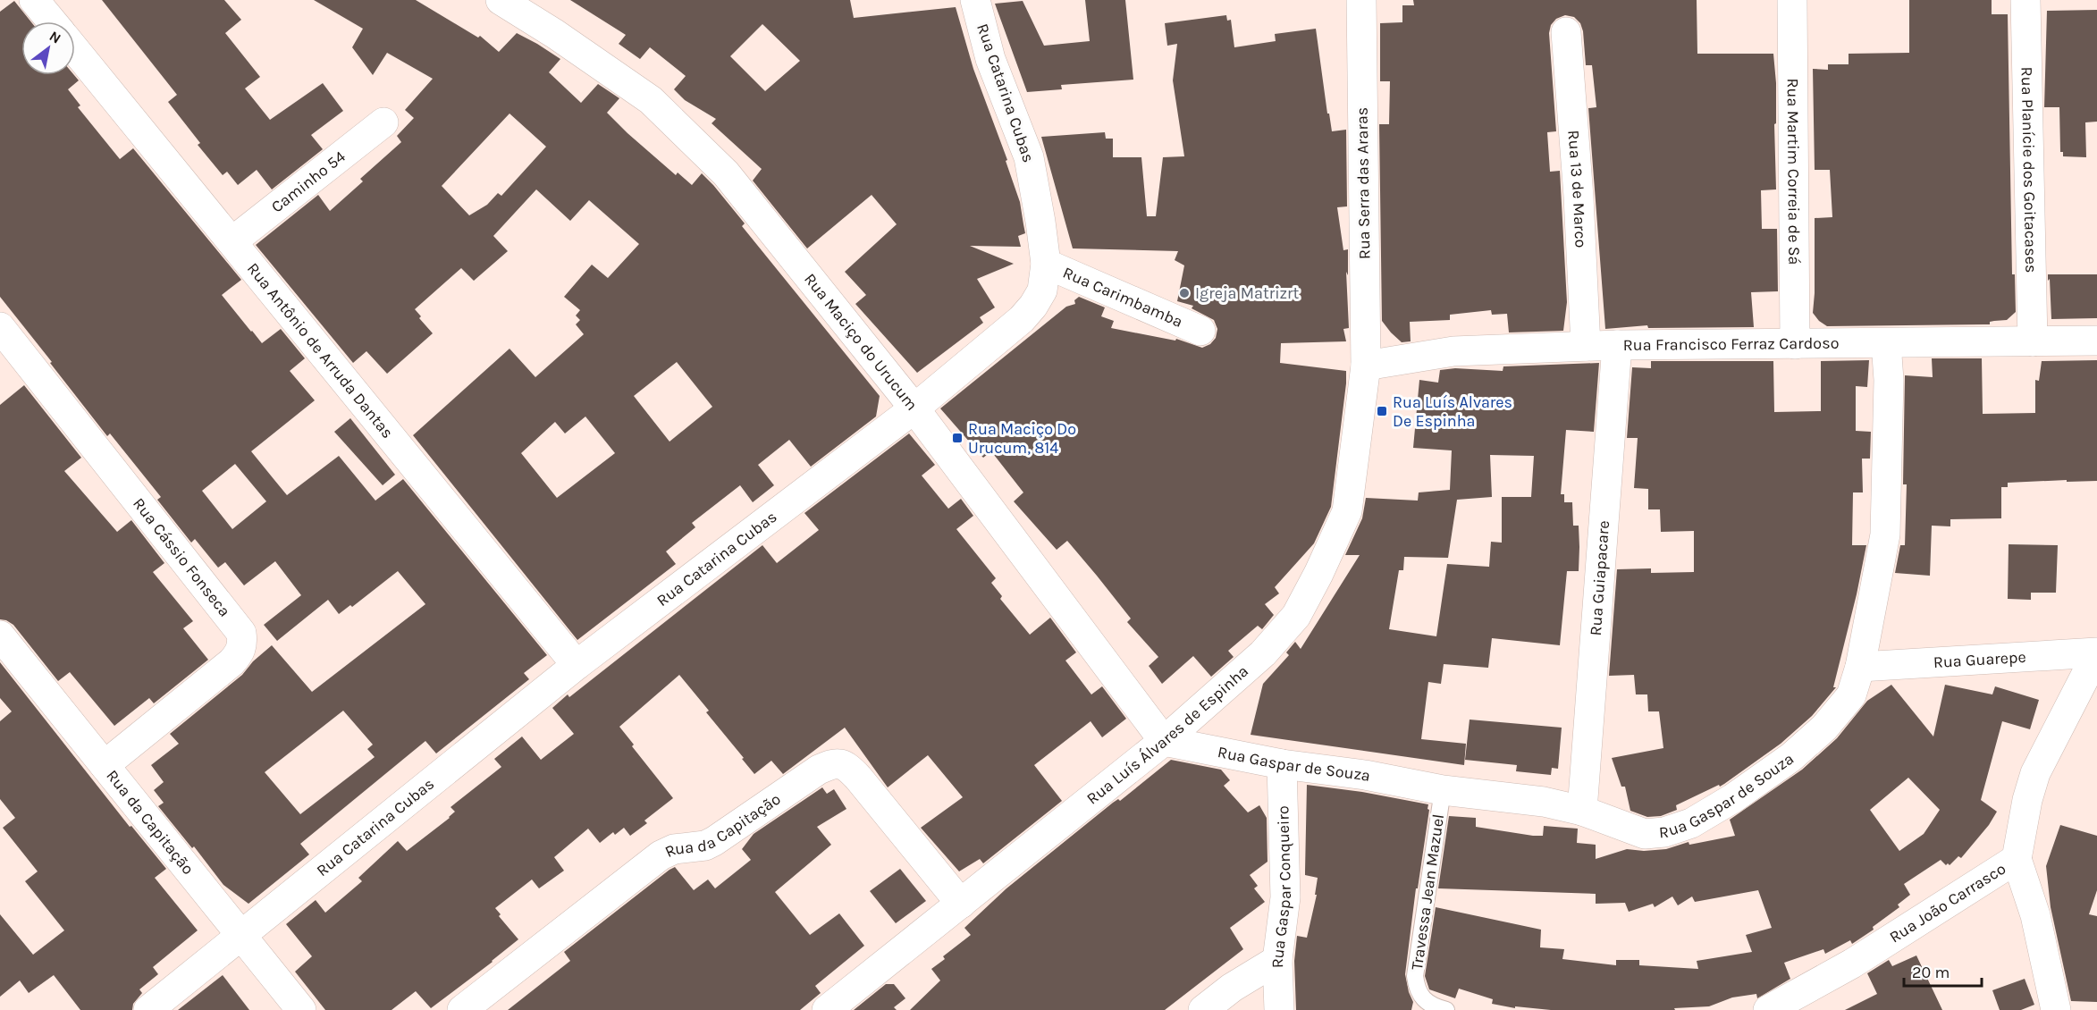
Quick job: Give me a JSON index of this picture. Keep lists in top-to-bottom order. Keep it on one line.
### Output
{"streets":{"street":["Rua Catarina Cubas","Rua Planície dos Goitacases","Rua Martim Correia de Sá","Caminho 54","Rua Serra das Araras","Rua 13 de Marco","Rua Carimbamba","Rua Maciço do Urucum","Rua Francisco Ferraz Cardoso","Rua Antônio de Arruda Dantas","Rua Cássio Fonseca","Rua Guiapacare","Rua Guarepe","Rua Luís Álvares de Espinha","Rua Gaspar de Souza","Rua da Capitação","Rua Gaspar Conqueiro","Rua João Carrasco"],"lane":["Travessa Jean Mazuel"]},"crossings":[["Rua Catarina Cubas","Rua Carimbamba"],["Rua Catarina Cubas","Rua Maciço do Urucum"],["Rua Catarina Cubas","Rua Antônio de Arruda Dantas"],["Rua Catarina Cubas","Rua da Capitação"],["Rua Planície dos Goitacases","Rua Francisco Ferraz Cardoso"],["Rua Martim Correia de Sá","Rua Francisco Ferraz Cardoso"],["Caminho 54","Rua Antônio de Arruda Dantas"],["Rua Serra das Araras","Rua Francisco Ferraz Cardoso"],["Rua Serra das Araras","Rua Luís Álvares de Espinha"],["Rua 13 de Marco","Rua Francisco Ferraz Cardoso"],["Rua Maciço do Urucum","Rua Luís Álvares de Espinha"],["Rua Maciço do Urucum","Rua Gaspar de Souza"],["Rua Francisco Ferraz Cardoso","Rua Guiapacare"],["Rua Francisco Ferraz Cardoso","Rua Luís Álvares de Espinha"],["Rua Francisco Ferraz Cardoso","Rua Gaspar de Souza"],["Rua Cássio Fonseca","Rua da Capitação"],["Rua Guiapacare","Rua Gaspar de Souza"],["Rua Guarepe","Rua Gaspar de Souza"],["Rua Guarepe","Rua João Carrasco"],["Rua Luís Álvares de Espinha","Rua Gaspar de Souza"],["Rua Luís Álvares de Espinha","Rua da Capitação"],["Rua Gaspar de Souza","Rua Gaspar Conqueiro"],["Rua Gaspar de Souza","Travessa Jean Mazuel"]],"places":{"other":["Igreja Matrizrt"],"transit":["Rua Luís Alvares De Espinha","Rua Maciço Do Urucum, 814"]},"scale_bar":"20 m","north":"top right"}
